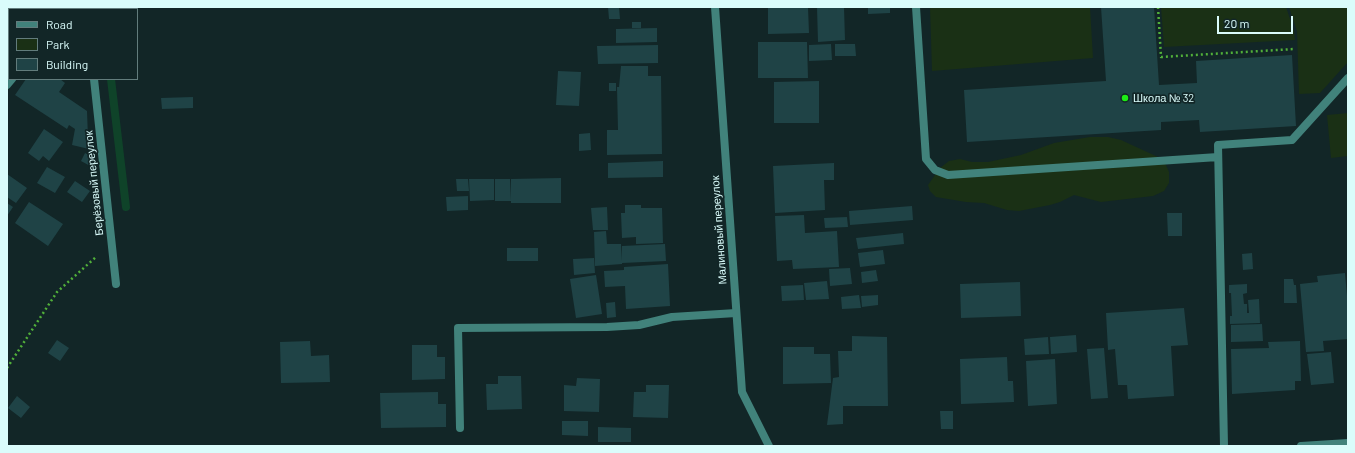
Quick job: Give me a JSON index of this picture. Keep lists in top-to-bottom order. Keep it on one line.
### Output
{"streets":{"street":["Берёзовый переулок","Малиновый переулок"]},"places":["Школа № 32"],"legend":["Road","Park","Building"],"scale_bar":"20 m"}
